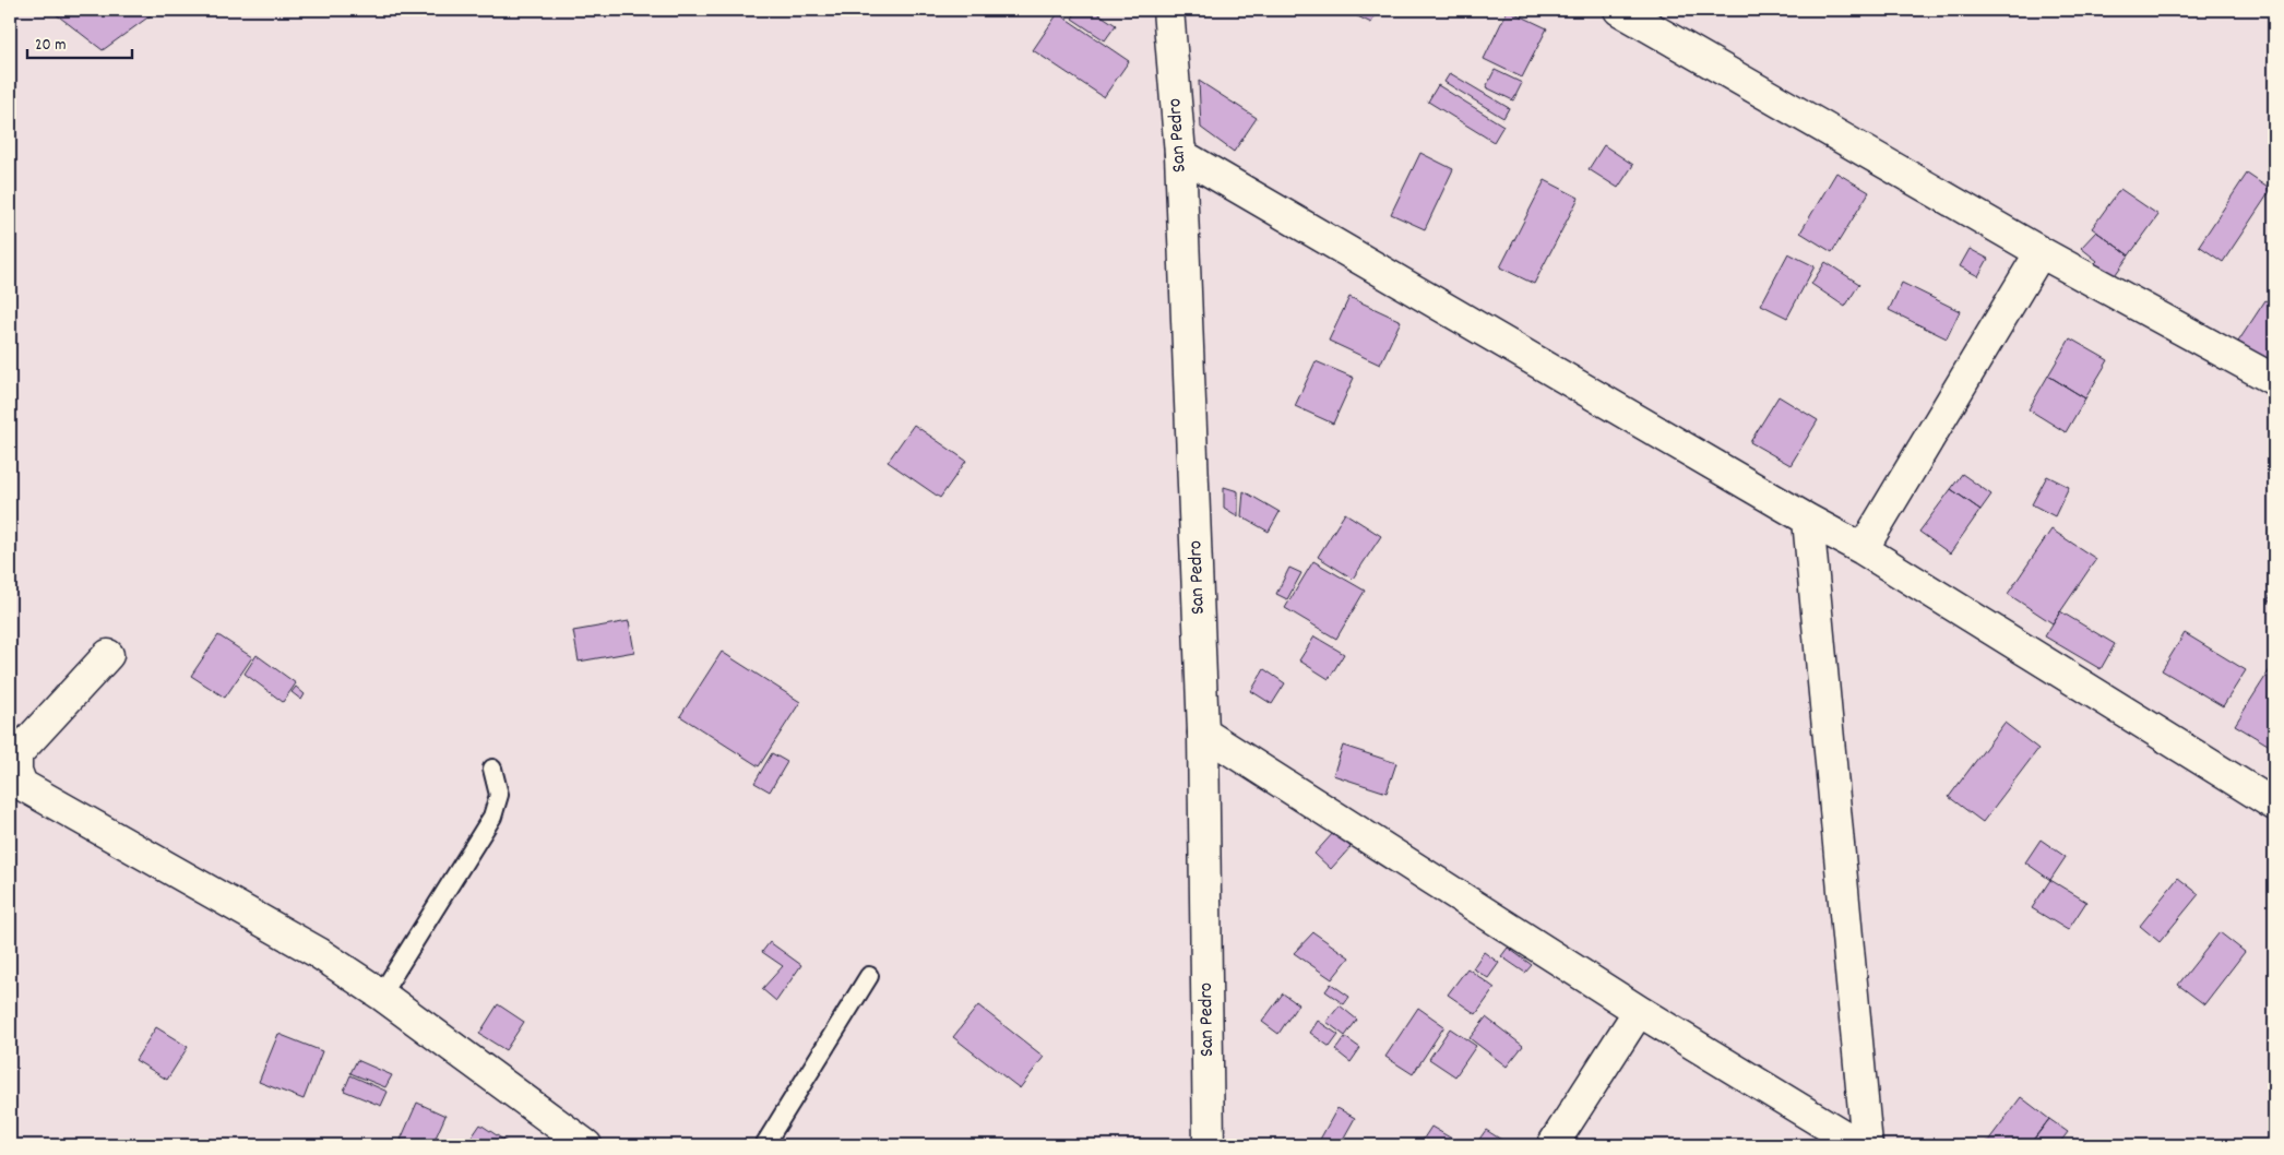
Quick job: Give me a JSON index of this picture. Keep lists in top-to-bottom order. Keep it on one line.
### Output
{"streets":{"street":["San Pedro"]},"scale_bar":"20 m"}
